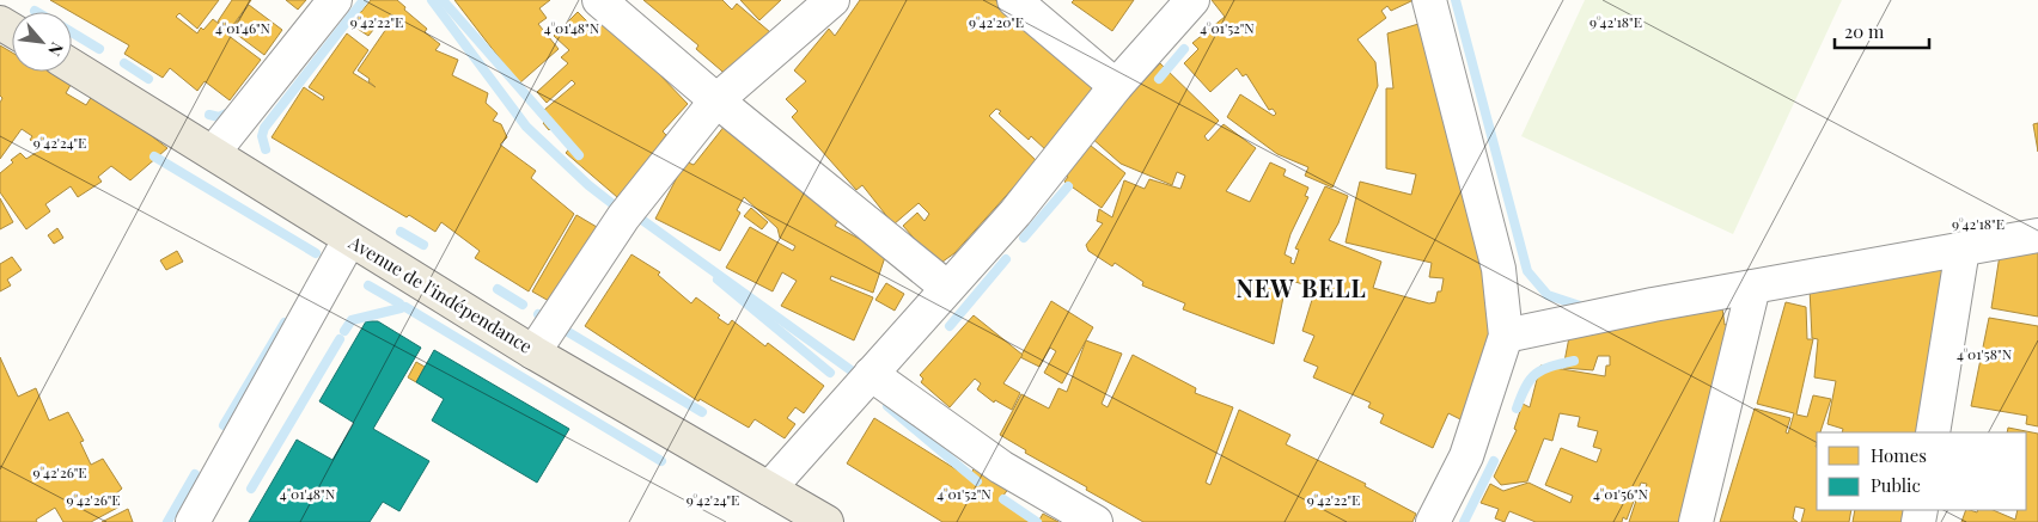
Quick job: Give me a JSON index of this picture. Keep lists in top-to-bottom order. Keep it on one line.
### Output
{"streets":{"main road":["Avenue de l'indépendance"]},"districts":["NEW BELL"],"legend":["Homes","Public"],"scale_bar":"20 m","north":"bottom right","coordinates":["9°42'22\"E","9°42'20\"E","9°42'18\"E","4°01'46\"N","4°01'48\"N","4°01'52\"N","9°42'24\"E","4°01'58\"N","9°42'26\"E","4°01'56\"N"]}
